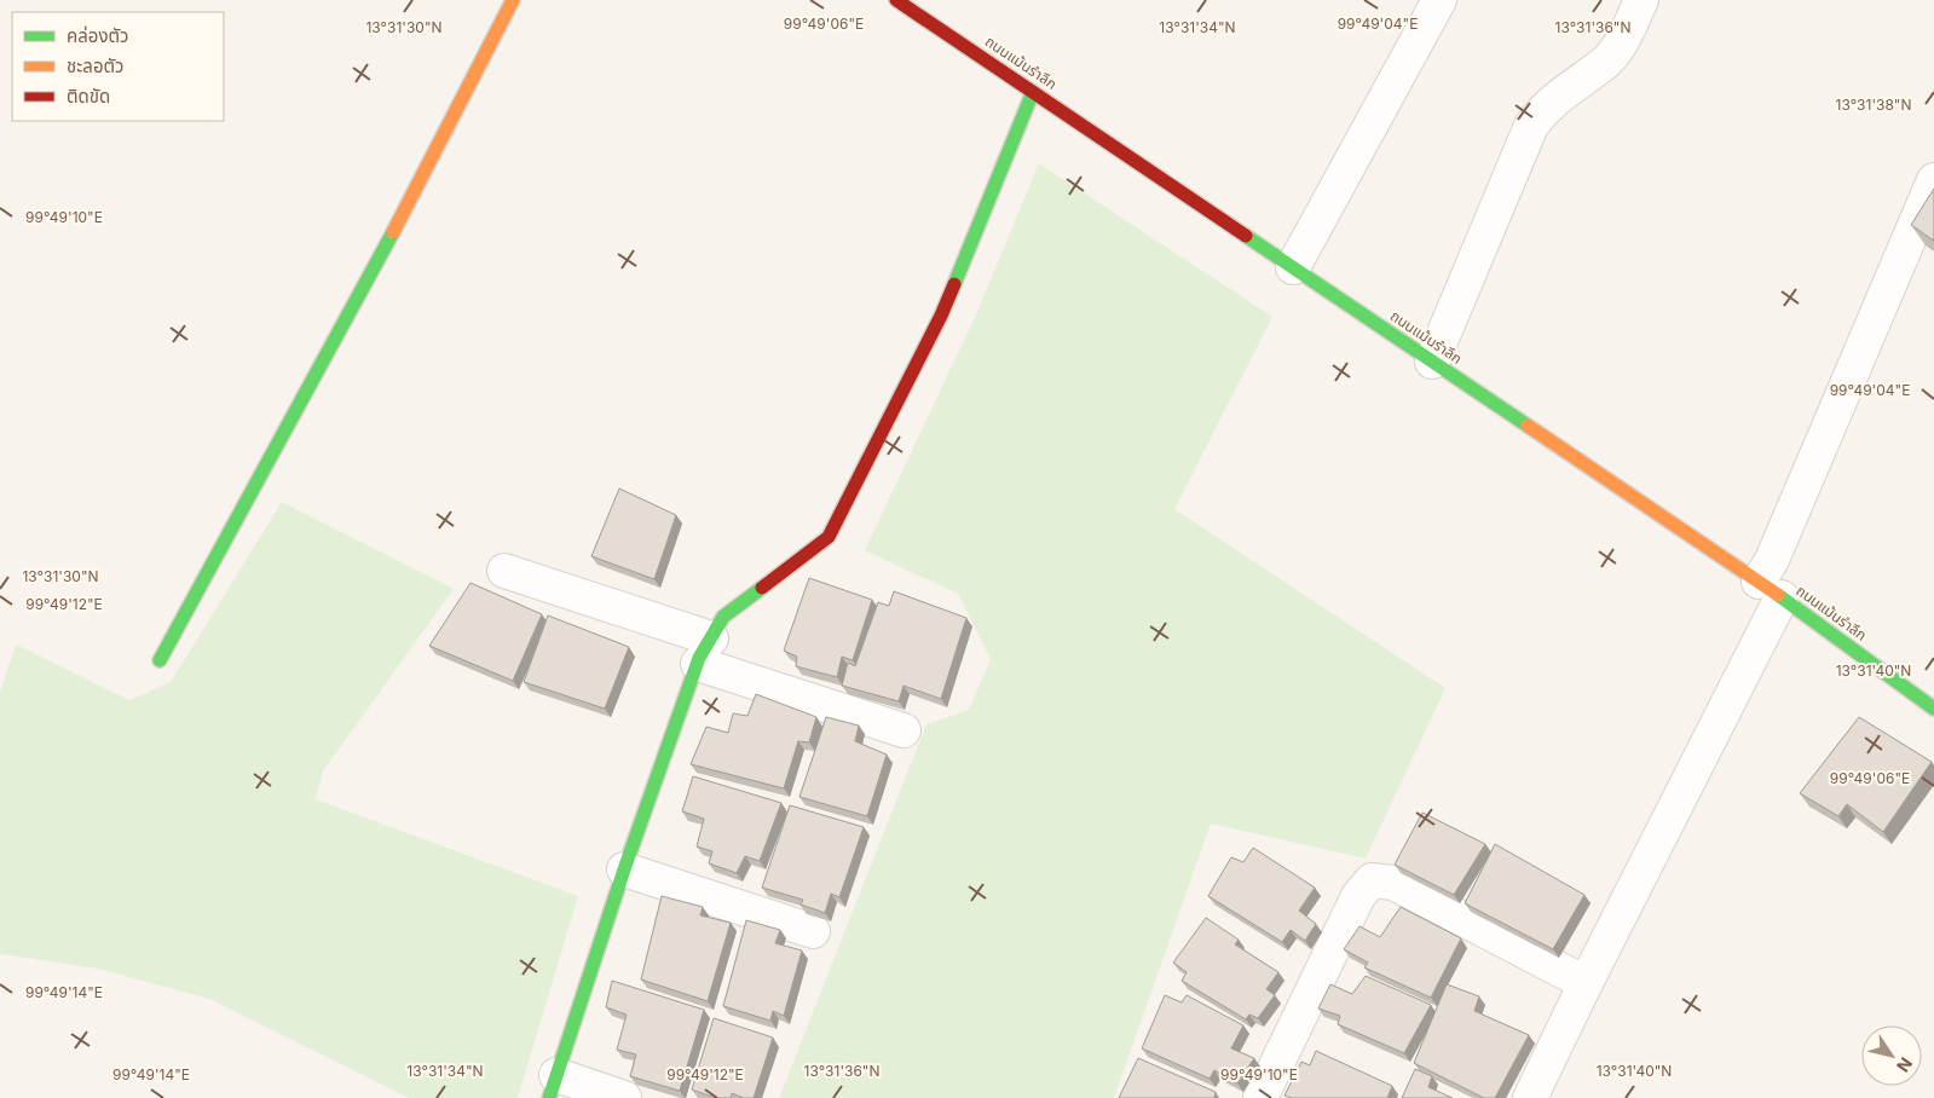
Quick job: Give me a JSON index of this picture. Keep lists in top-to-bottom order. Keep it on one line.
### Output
{"streets":{"street":["ถนนแม้นรำลึก"]},"legend":["คล่องตัว","ชะลอตัว","ติดขัด"],"north":"bottom right","coordinates":["99°49'06\"E","99°49'04\"E","13°31'30\"N","13°31'34\"N","13°31'36\"N","13°31'38\"N","99°49'10\"E","99°49'12\"E","13°31'40\"N","99°49'14\"E"]}
